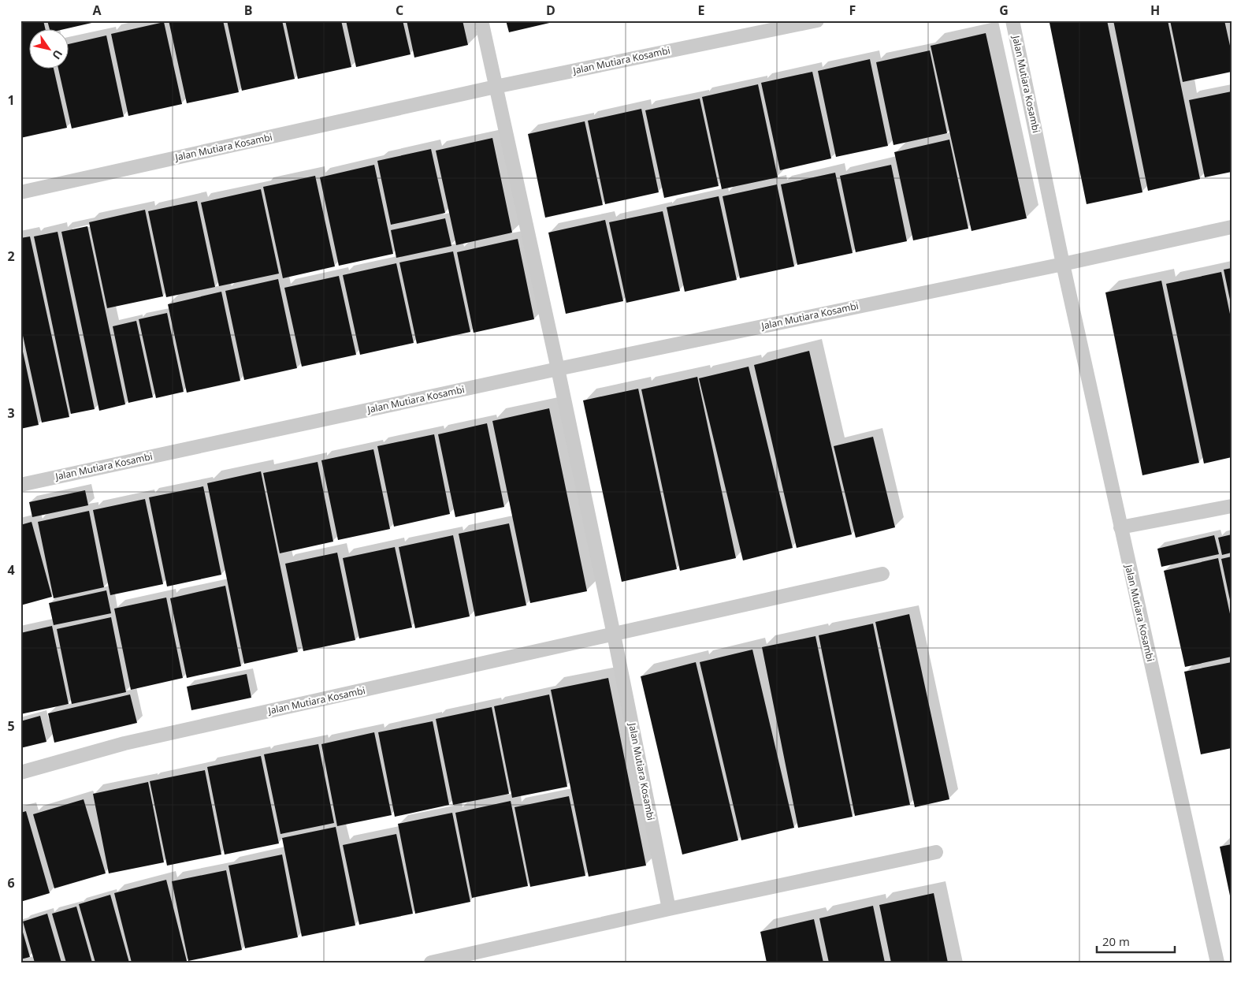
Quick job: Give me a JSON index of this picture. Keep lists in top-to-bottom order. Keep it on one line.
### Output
{"streets":{"lane":["Jalan Mutiara Kosambi"]},"scale_bar":"20 m","north":"bottom right","grid":{"columns":["A","B","C","D","E","F","G","H"],"rows":["1","2","3","4","5","6"]}}
